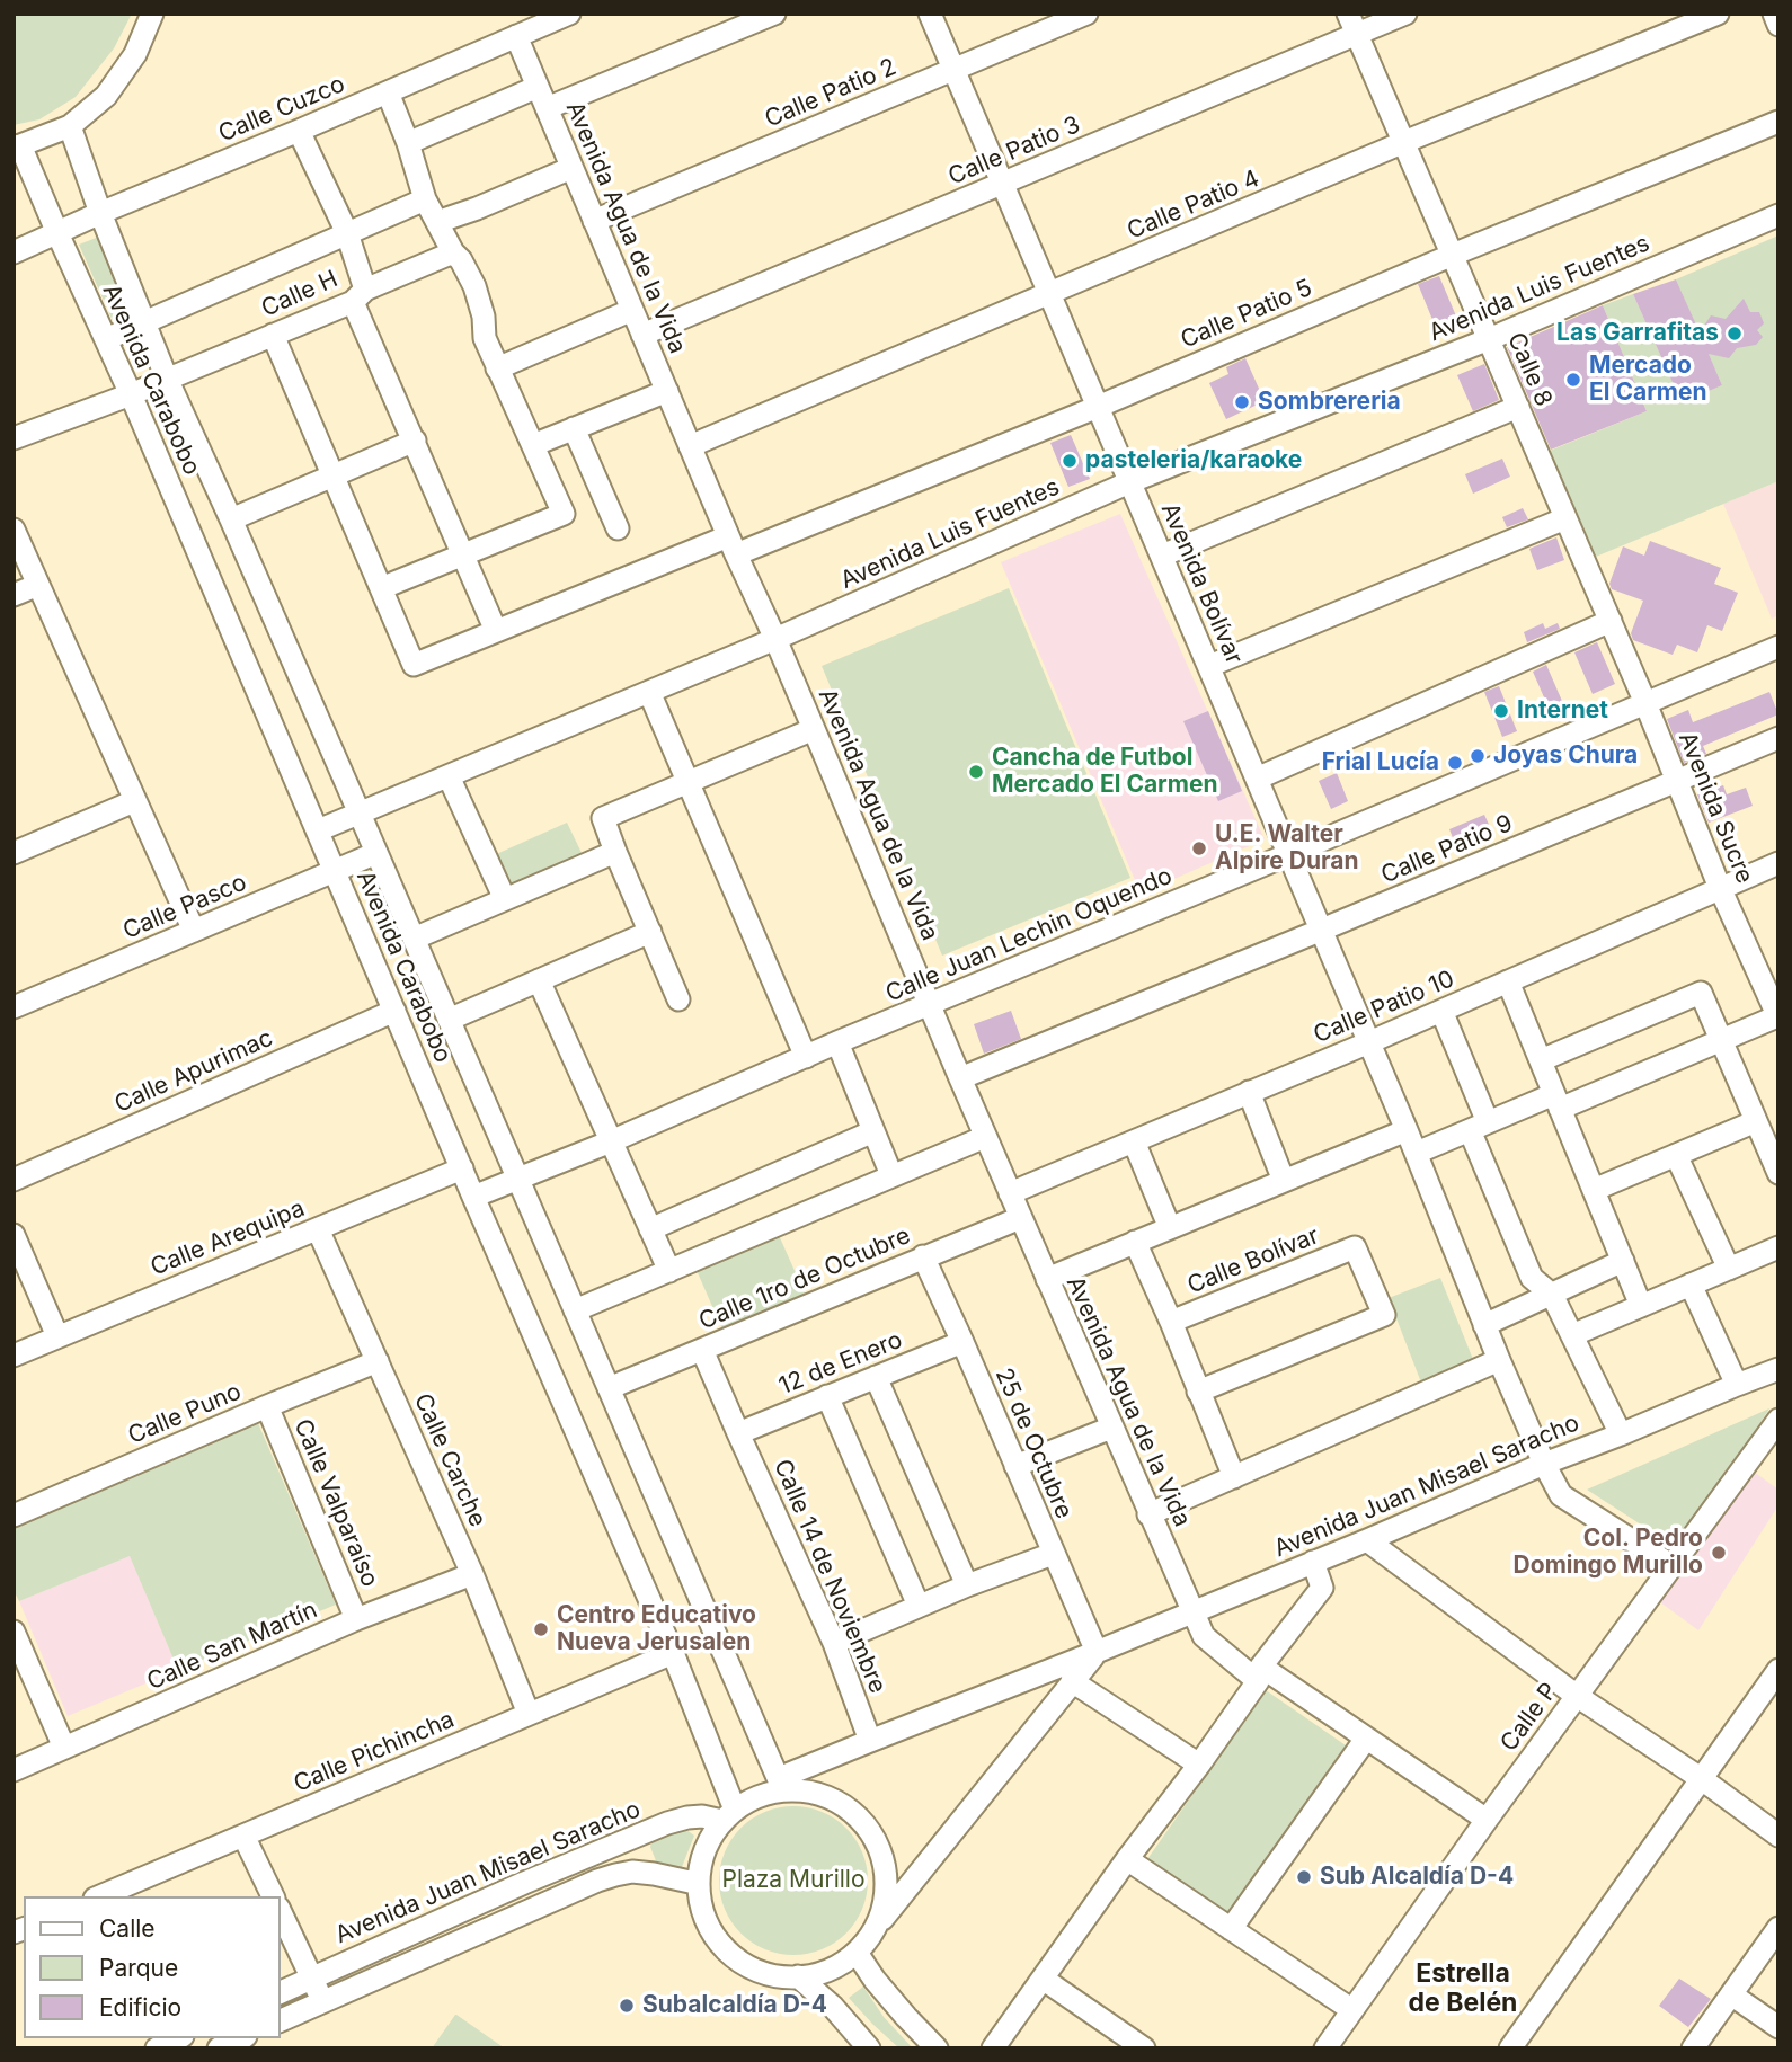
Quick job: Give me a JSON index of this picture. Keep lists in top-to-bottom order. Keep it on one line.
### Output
{"streets":{"street":["Calle Patio 2","Calle Cuzco","Calle Patio 3","Calle Patio 4","Avenida Agua de la Vida","Avenida Luis Fuentes","Calle H","Calle Patio 5","Calle 8","Avenida Carabobo","Avenida Bolívar","Avenida Sucre","Calle Patio 9","Calle Pasco","Calle Juan Lechin Oquendo","Calle Patio 10","Calle Apurimac","Calle Arequipa","Calle Bolívar","Calle 1ro de Octubre","12 de Enero","Calle Puno","25 de Octubre","Calle Carche","Avenida Juan Misael Saracho","Calle Valparaíso","Calle 14 de Noviembre","Calle San Martín","Calle P","Calle Pichincha"]},"crossings":[["Calle Patio 2","Avenida Agua de la Vida"],["Calle Patio 2","Avenida Bolívar"],["Calle Cuzco","Avenida Agua de la Vida"],["Calle Cuzco","Avenida Carabobo"],["Calle Patio 3","Avenida Agua de la Vida"],["Calle Patio 3","Calle 8"],["Calle Patio 3","Avenida Bolívar"],["Calle Patio 4","Avenida Agua de la Vida"],["Calle Patio 4","Calle 8"],["Calle Patio 4","Avenida Bolívar"],["Avenida Agua de la Vida","Avenida Luis Fuentes"],["Avenida Agua de la Vida","Calle Patio 5"],["Avenida Agua de la Vida","Calle Patio 9"],["Avenida Agua de la Vida","Calle Juan Lechin Oquendo"],["Avenida Agua de la Vida","Calle Patio 10"],["Avenida Agua de la Vida","Calle 1ro de Octubre"],["Avenida Agua de la Vida","Avenida Juan Misael Saracho"],["Avenida Agua de la Vida","Calle P"],["Avenida Luis Fuentes","Calle 8"],["Avenida Luis Fuentes","Avenida Carabobo"],["Avenida Luis Fuentes","Avenida Bolívar"],["Calle H","Avenida Carabobo"],["Calle Patio 5","Calle 8"],["Calle Patio 5","Avenida Bolívar"],["Calle 8","Avenida Sucre"],["Calle 8","Calle Juan Lechin Oquendo"],["Avenida Carabobo","Calle Pasco"],["Avenida Carabobo","Calle Juan Lechin Oquendo"],["Avenida Carabobo","Calle Apurimac"],["Avenida Carabobo","Calle Arequipa"],["Avenida Carabobo","Calle 1ro de Octubre"],["Avenida Carabobo","Avenida Juan Misael Saracho"],["Avenida Carabobo","Calle Pichincha"],["Avenida Bolívar","Calle Patio 9"],["Avenida Bolívar","Calle Juan Lechin Oquendo"],["Avenida Bolívar","Calle Patio 10"],["Avenida Sucre","Calle Patio 9"],["Avenida Sucre","Calle Juan Lechin Oquendo"],["Avenida Sucre","Calle Patio 10"],["Calle Arequipa","Calle Carche"],["Calle 1ro de Octubre","25 de Octubre"],["Calle 1ro de Octubre","Calle 14 de Noviembre"],["12 de Enero","25 de Octubre"],["12 de Enero","Calle 14 de Noviembre"],["Calle Puno","Calle Carche"],["Calle Puno","Calle Valparaíso"],["25 de Octubre","Avenida Juan Misael Saracho"],["Calle Carche","Calle San Martín"],["Calle Carche","Calle Pichincha"],["Avenida Juan Misael Saracho","Calle 14 de Noviembre"],["Calle Valparaíso","Calle San Martín"]],"districts":["Estrella de Belén"],"parks":["Plaza Murillo"],"places":["Las Garrafitas","Mercado El Carmen","Sombrereria","pasteleria/karaoke","Internet","Joyas Chura","Frial Lucía","Cancha de Futbol Mercado El Carmen","U.E. Walter Alpire Duran","Col. Pedro Domingo Murillo","Centro Educativo Nueva Jerusalen","Sub Alcaldía D-4","Subalcaldía D-4"],"legend":["Calle","Parque","Edificio"]}
